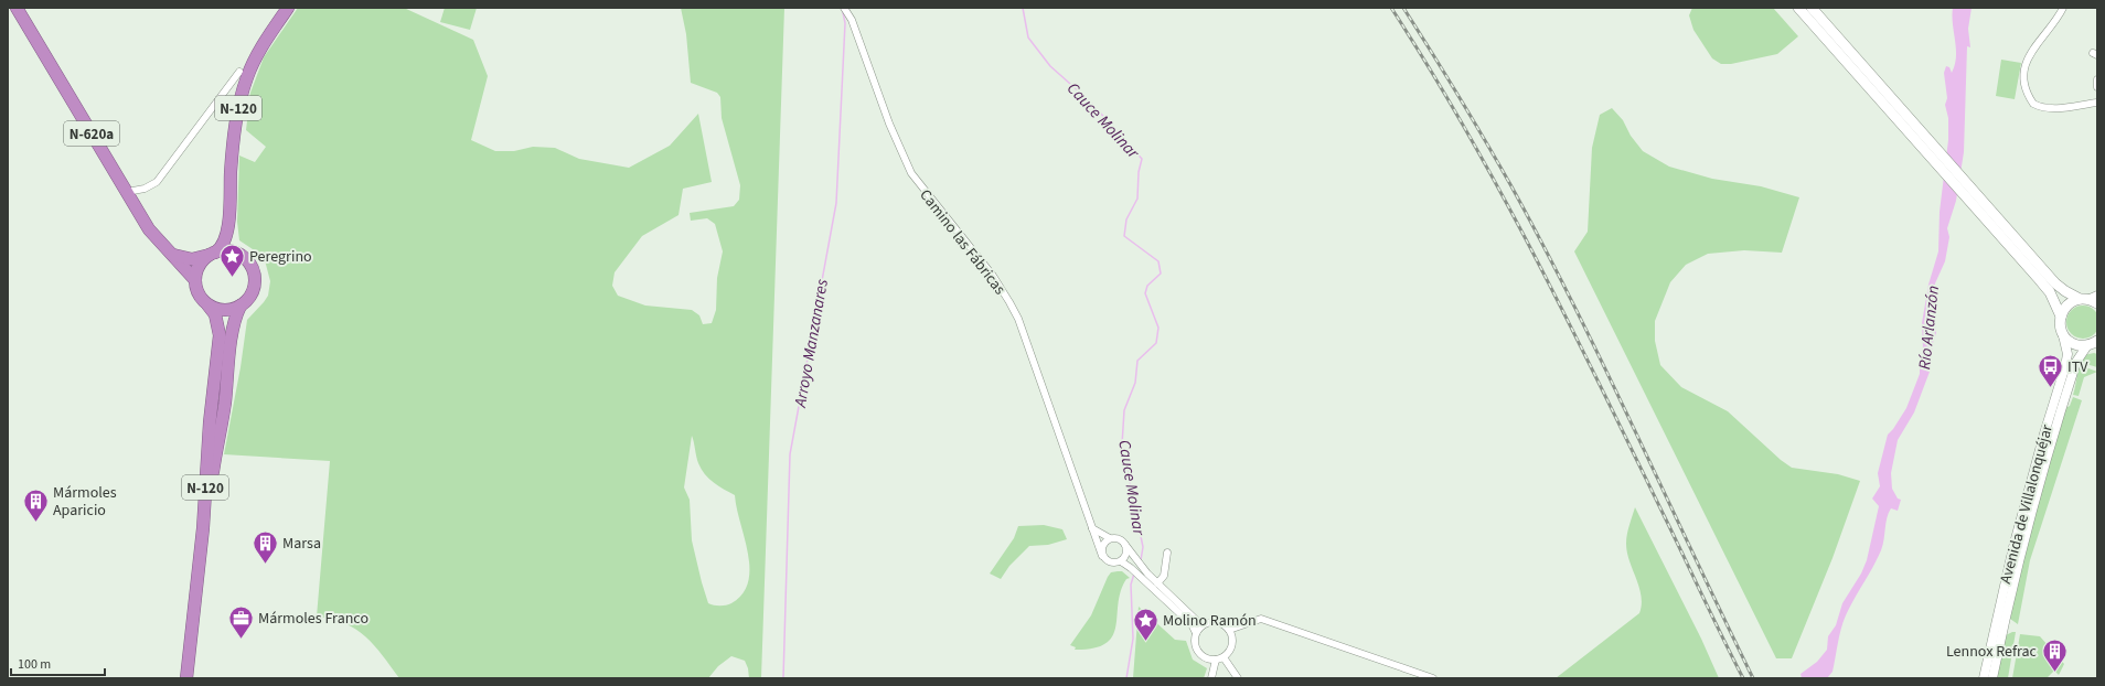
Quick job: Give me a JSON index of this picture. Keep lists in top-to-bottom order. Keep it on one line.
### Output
{"streets":{"highway":["N-120","N-620a"],"street":["Camino las Fábricas","Avenida de Villalonquéjar"]},"crossings":[["N-120","N-620a"]],"water":["Cauce Molinar","Río Arlanzón","Arroyo Manzanares"],"places":{"place":["Peregrino","Molino Ramón"],"bus stop":["ITV"],"building":["Mármoles Aparicio","Marsa","Lennox Refrac"],"office":["Mármoles Franco"]},"scale_bar":"100 m"}
